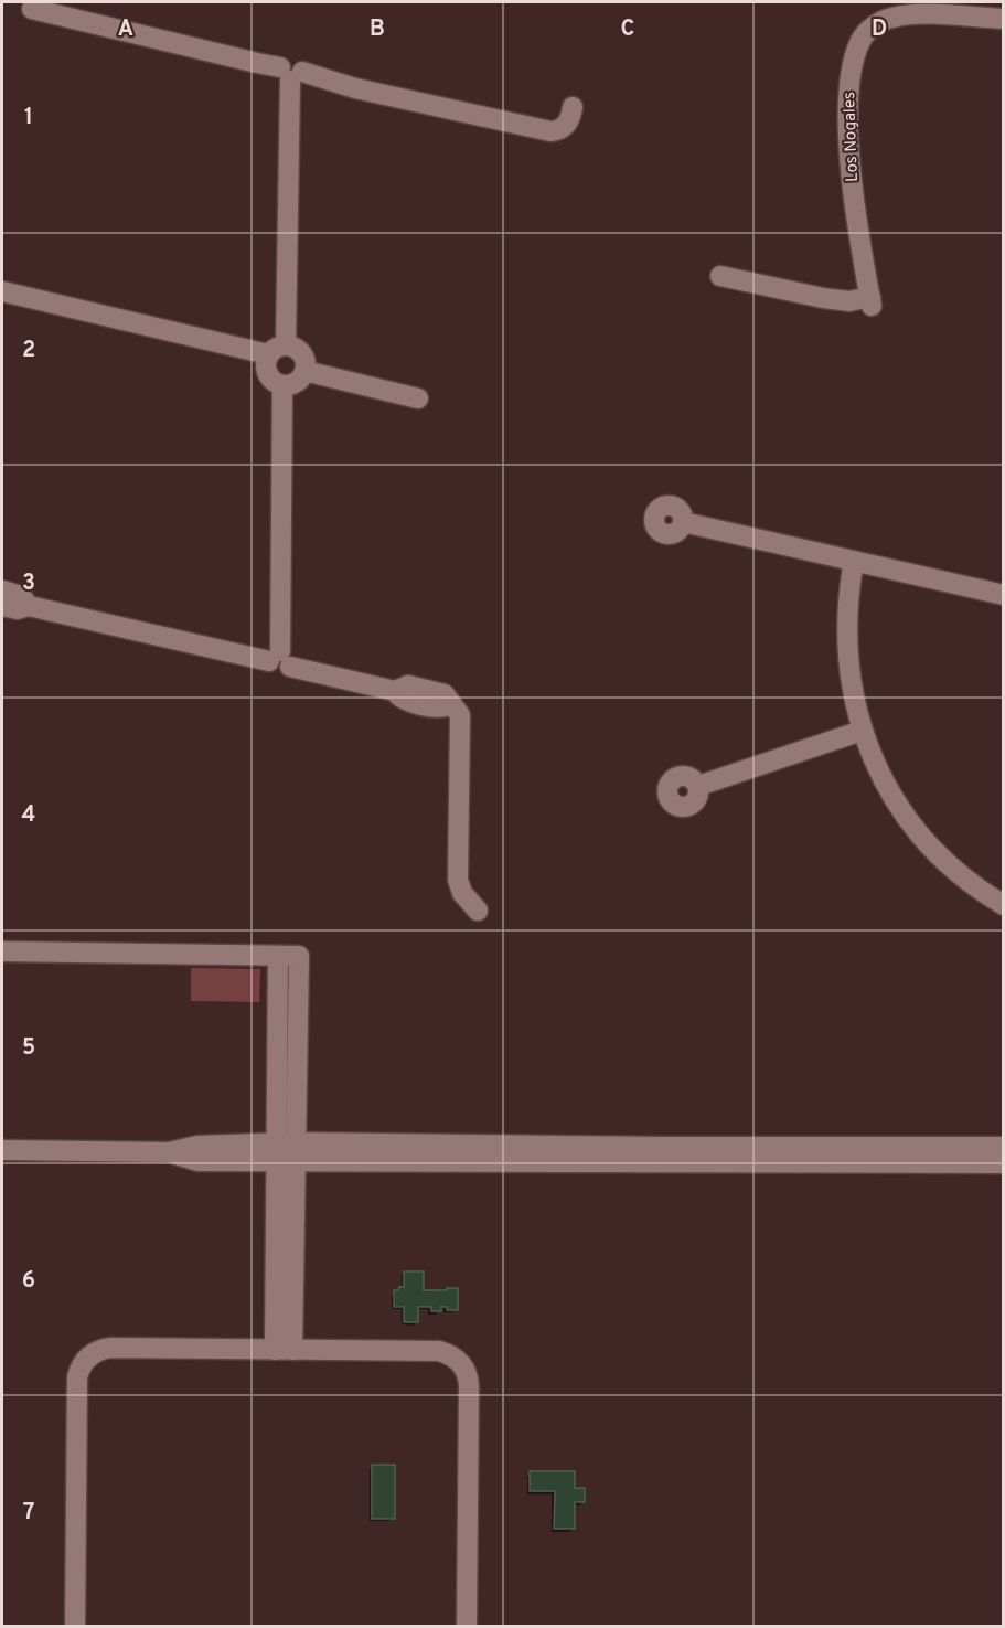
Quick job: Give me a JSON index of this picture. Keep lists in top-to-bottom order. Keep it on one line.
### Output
{"streets":{"street":["Los Nogales"]},"grid":{"columns":["A","B","C","D"],"rows":["1","2","3","4","5","6","7"]}}
